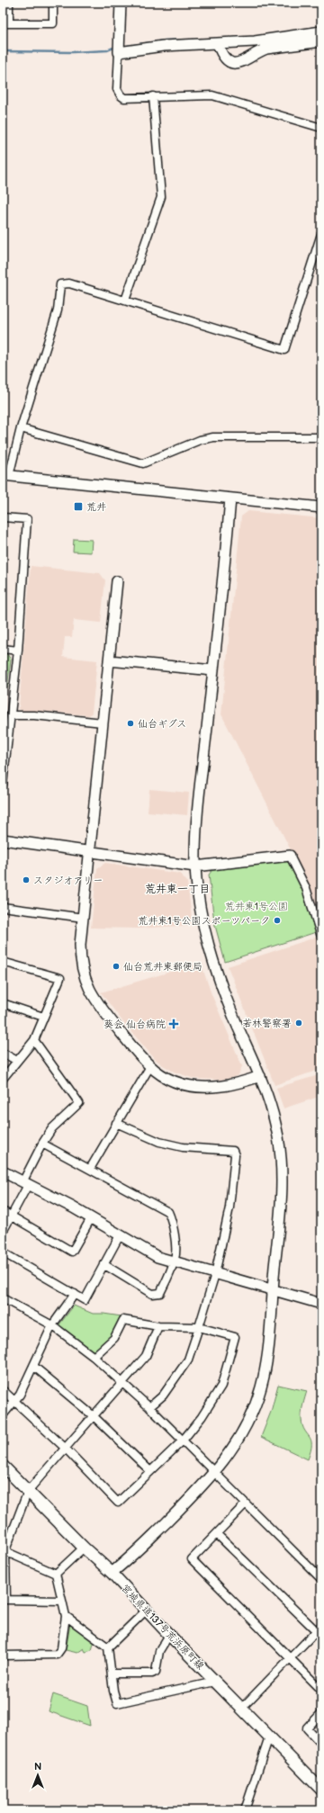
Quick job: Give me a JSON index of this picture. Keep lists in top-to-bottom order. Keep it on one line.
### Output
{"streets":{"main road":["宮城県道137号荒浜原町線"]},"districts":["荒井東一丁目"],"parks":["荒井東1号公園"],"places":{"transit":["荒井"],"other":["仙台ギグス","スタジオアリー","荒井東1号公園スポーツパーク","仙台荒井東郵便局","若林警察署"],"health":["葵会 仙台病院"]},"north":"top"}
